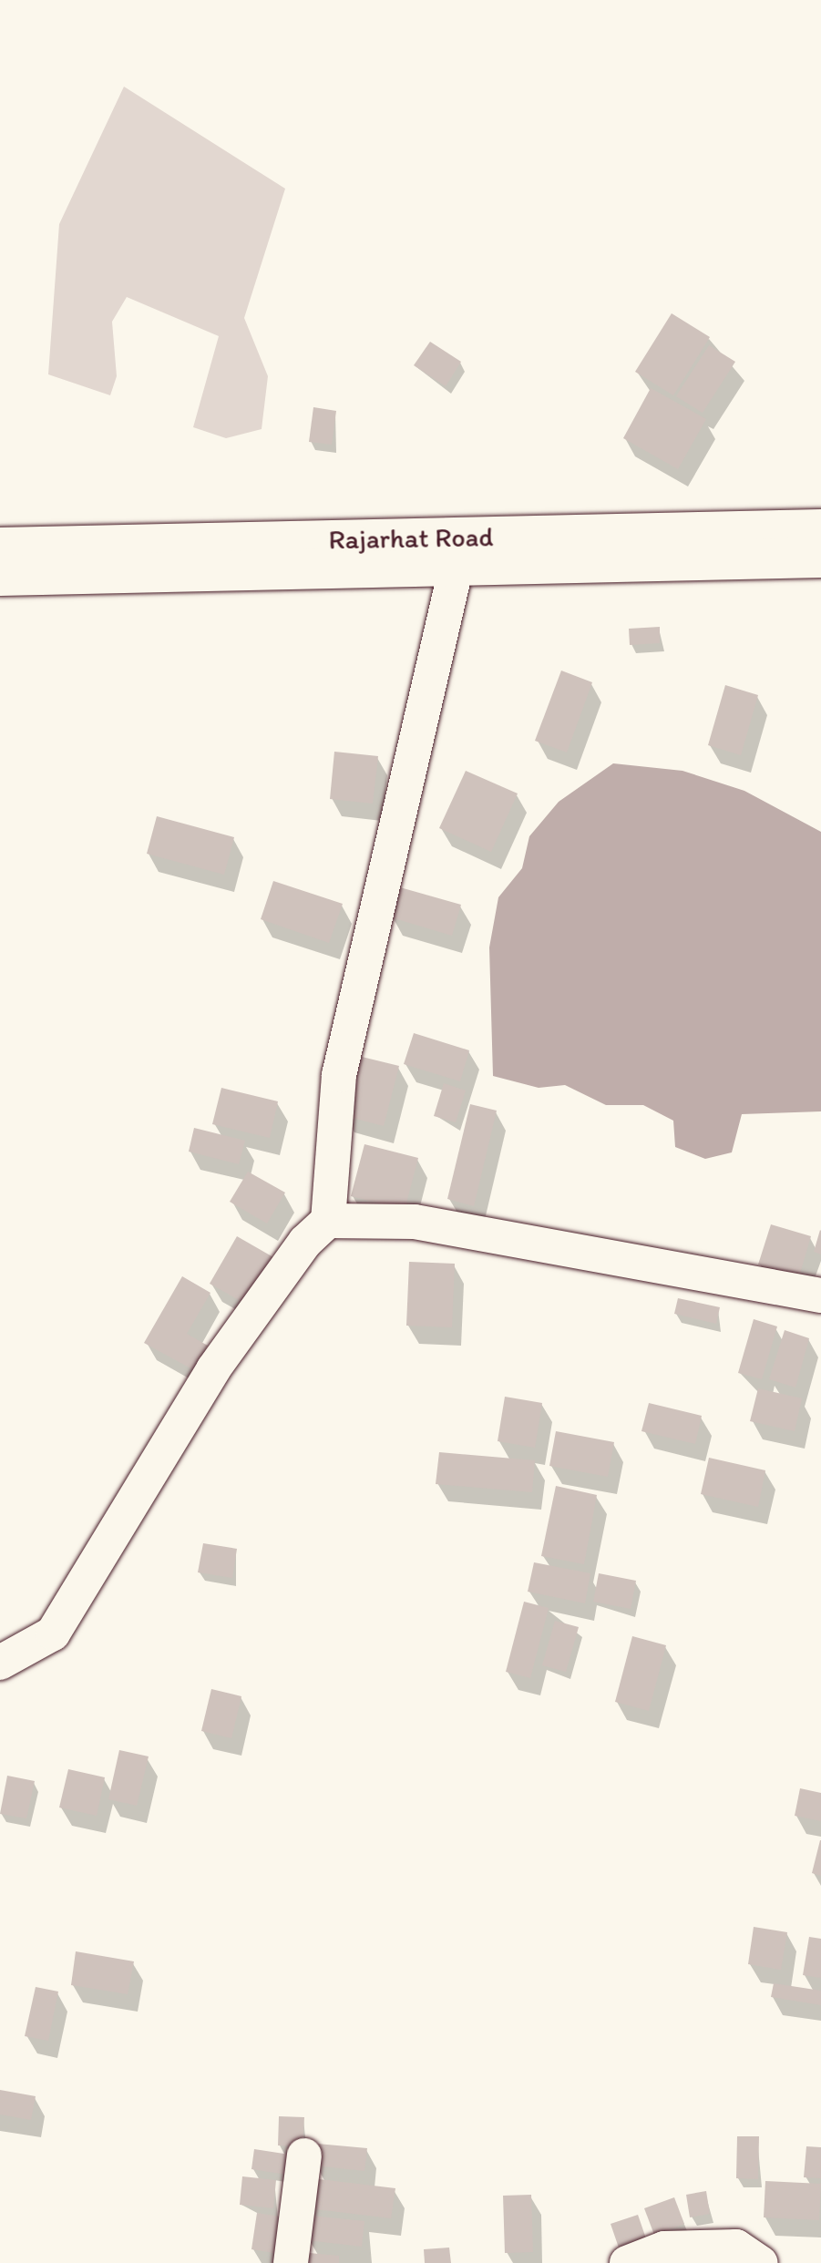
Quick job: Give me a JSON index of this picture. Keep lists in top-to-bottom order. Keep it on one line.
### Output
{"streets":{"main road":["Rajarhat Road"]}}
